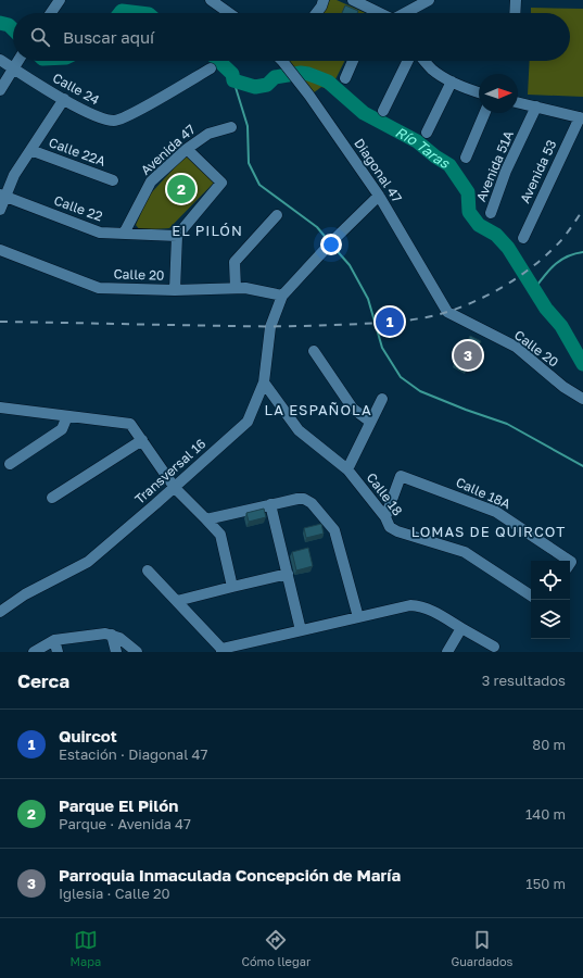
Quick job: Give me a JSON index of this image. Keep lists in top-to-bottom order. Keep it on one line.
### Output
{"streets":{"street":["Calle 24","Avenida 47","Calle 22A","Avenida 51A","Diagonal 47","Avenida 53","Calle 22","Calle 20","Transversal 16","Calle 18A","Calle 18"]},"crossings":[["Avenida 47","Calle 22"],["Diagonal 47","Calle 20"],["Calle 20","Transversal 16"],["Transversal 16","Calle 18"],["Calle 18A","Calle 18"]],"districts":["EL PILÓN","LA ESPAÑOLA","LOMAS DE QUIRCOT"],"water":["Río Taras"],"north":"right","page":{"search":"Buscar aquí","pins":["2","1","3"],"heading":["Cerca","3 resultados"],"list":[{"mark":"1","name":"Quircot","note":"Estación · Diagonal 47","value":"80 m"},{"mark":"2","name":"Parque El Pilón","note":"Parque · Avenida 47","value":"140 m"},{"mark":"3","name":"Parroquia Inmaculada Concepción de María","note":"Iglesia · Calle 20","value":"150 m"}],"nav":["Mapa","Cómo llegar","Guardados"]}}
